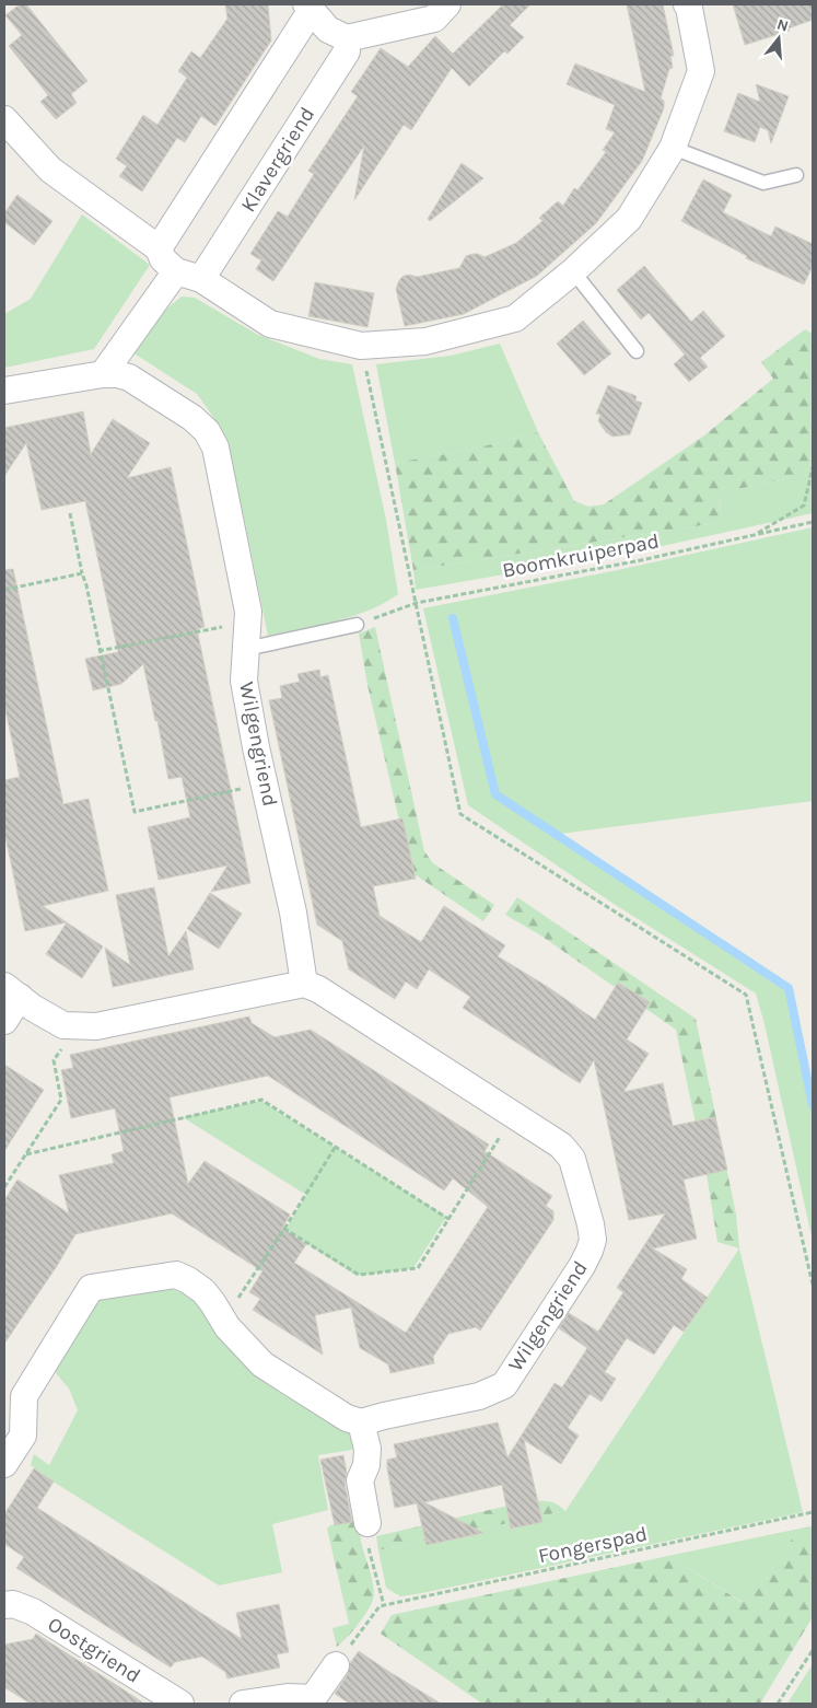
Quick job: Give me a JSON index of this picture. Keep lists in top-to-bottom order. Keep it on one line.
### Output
{"streets":{"street":["Klavergriend","Wilgengriend","Oostgriend"],"path":["Boomkruiperpad","Fongerspad"]},"north":"top"}
